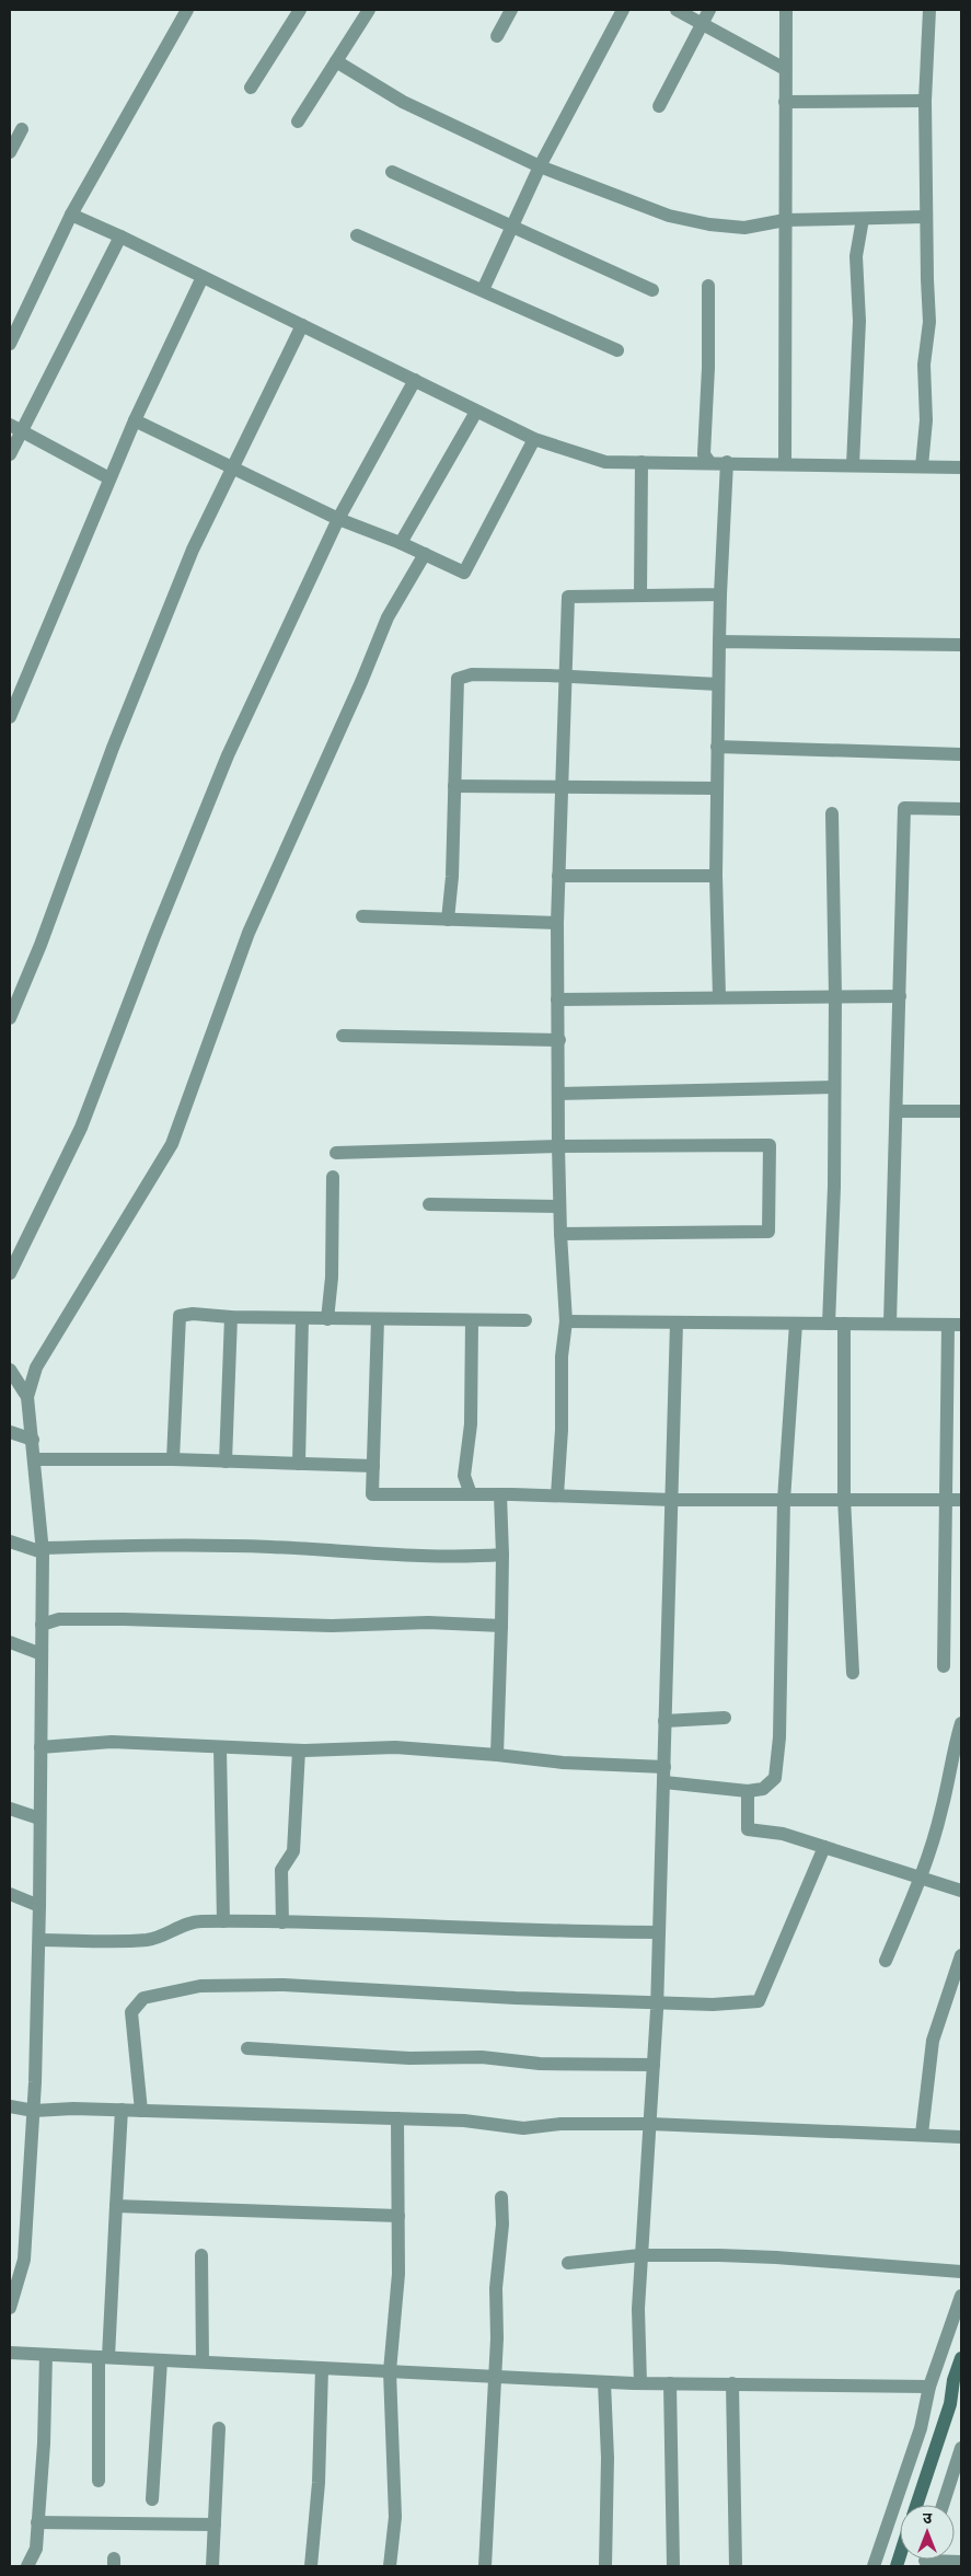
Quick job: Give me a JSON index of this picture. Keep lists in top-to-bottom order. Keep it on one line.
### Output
{"north":"top"}
